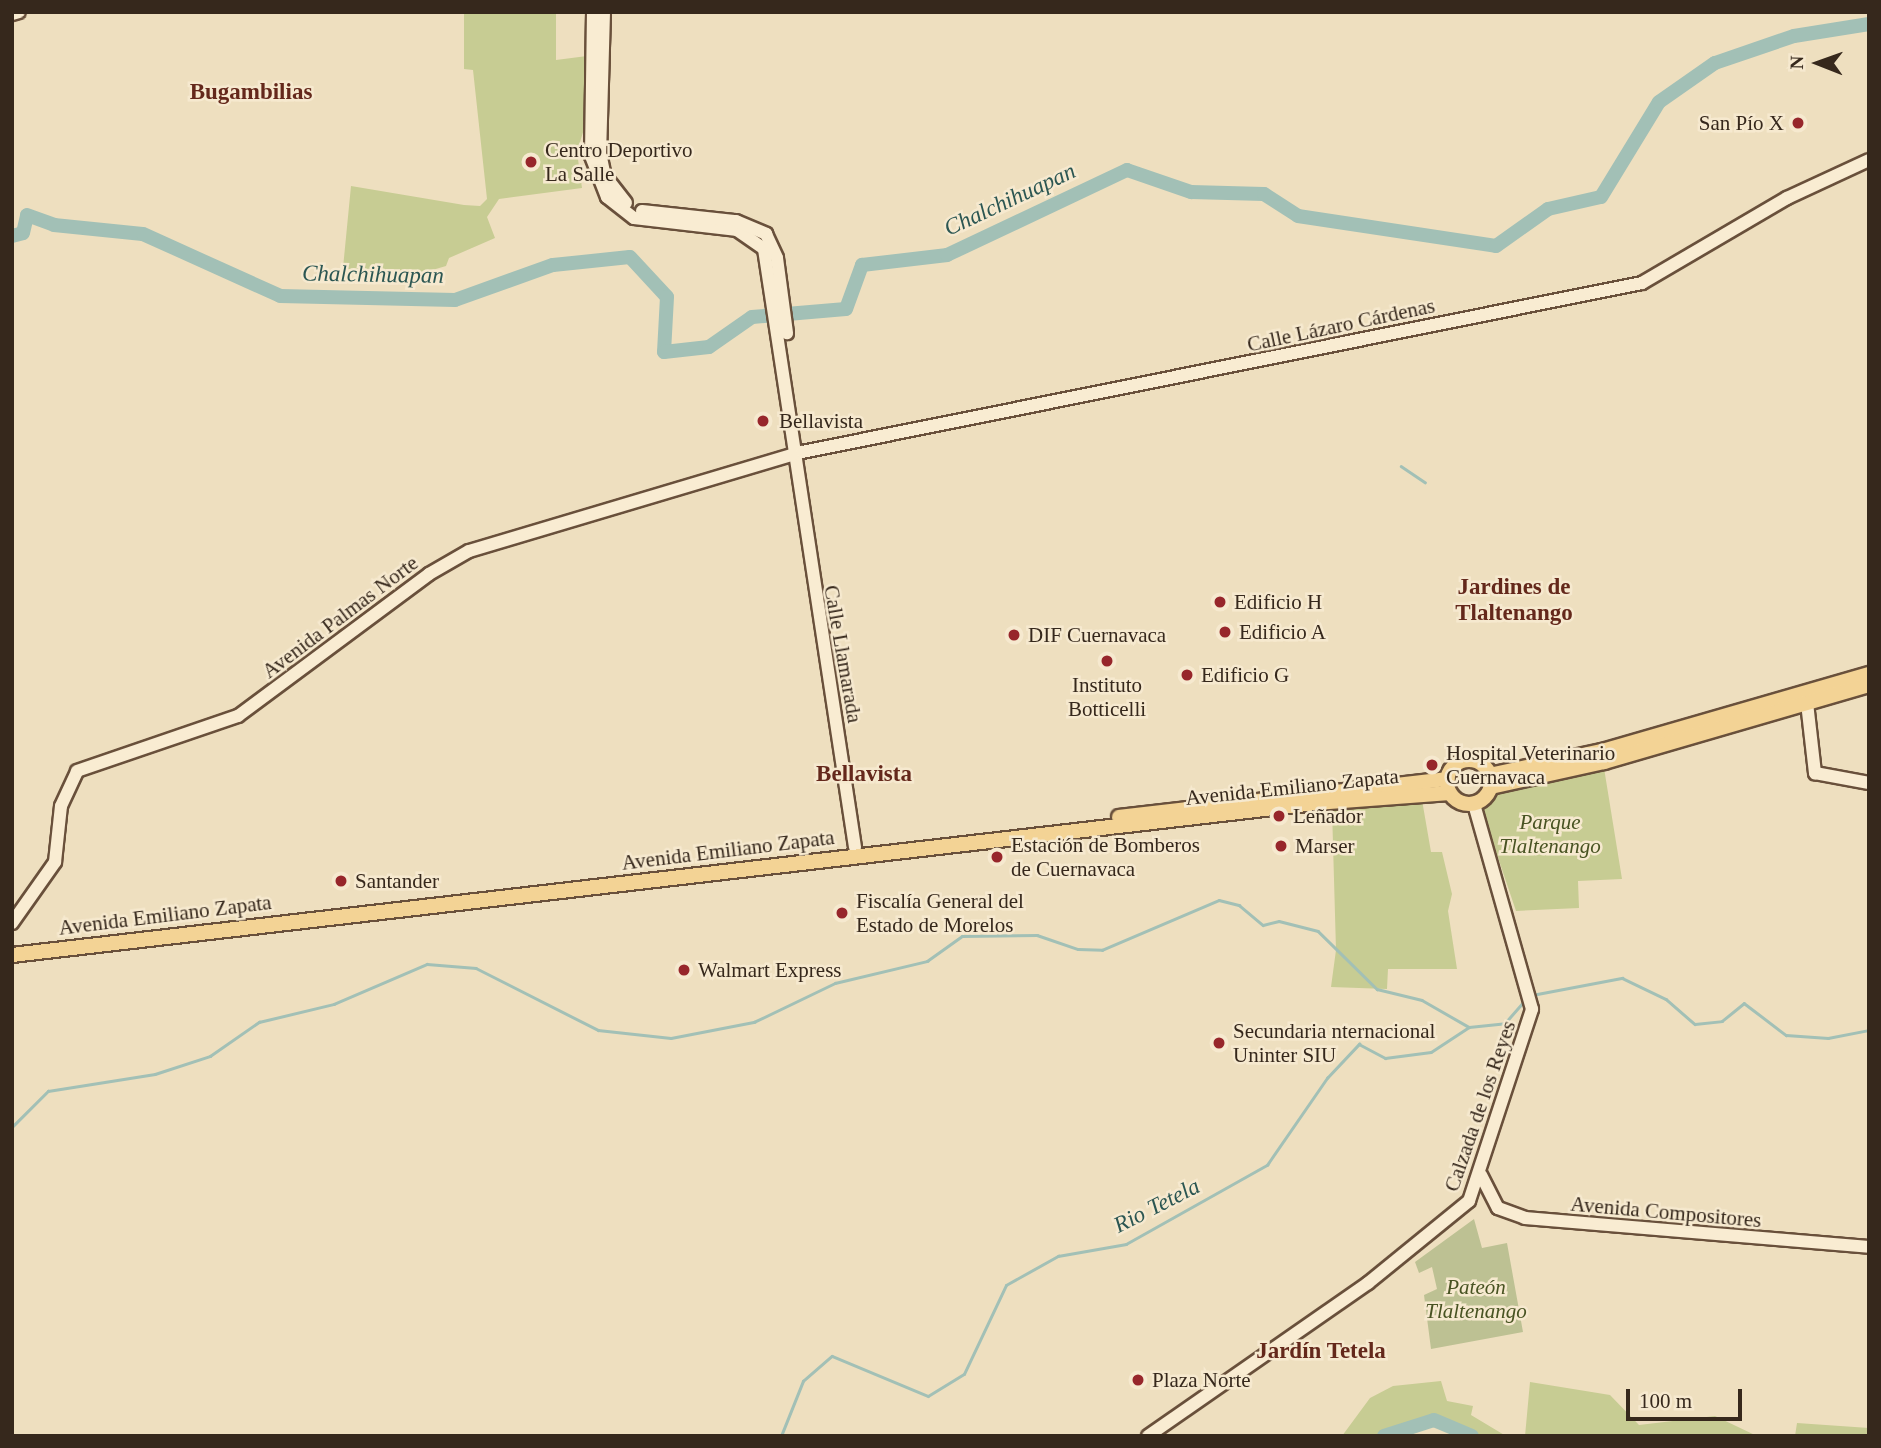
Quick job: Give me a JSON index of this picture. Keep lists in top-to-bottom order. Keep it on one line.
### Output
{"streets":{"main road":["Avenida Emiliano Zapata"],"street":["Calle Lázaro Cárdenas","Avenida Palmas Norte","Calle Llamarada","Calzada de los Reyes","Avenida Compositores"]},"crossings":[["Calle Lázaro Cárdenas","Avenida Palmas Norte"],["Calle Lázaro Cárdenas","Calle Llamarada"],["Avenida Palmas Norte","Calle Llamarada"],["Calle Llamarada","Avenida Emiliano Zapata"],["Calzada de los Reyes","Avenida Compositores"]],"districts":["Bugambilias","Jardines de Tlaltenango","Bellavista","Jardín Tetela"],"water":["Chalchihuapan","Rio Tetela"],"parks":["Parque Tlaltenango","Pateón Tlaltenango"],"places":["San Pío X","Centro Deportivo La Salle","Bellavista","Edificio H","Edificio A","DIF Cuernavaca","Instituto Botticelli","Edificio G","Hospital Veterinario Cuernavaca","Leñador","Marser","Estación de Bomberos de Cuernavaca","Santander","Fiscalía General del Estado de Morelos","Walmart Express","Secundaria nternacional Uninter SIU","Plaza Norte"],"scale_bar":"100 m","north":"left"}
